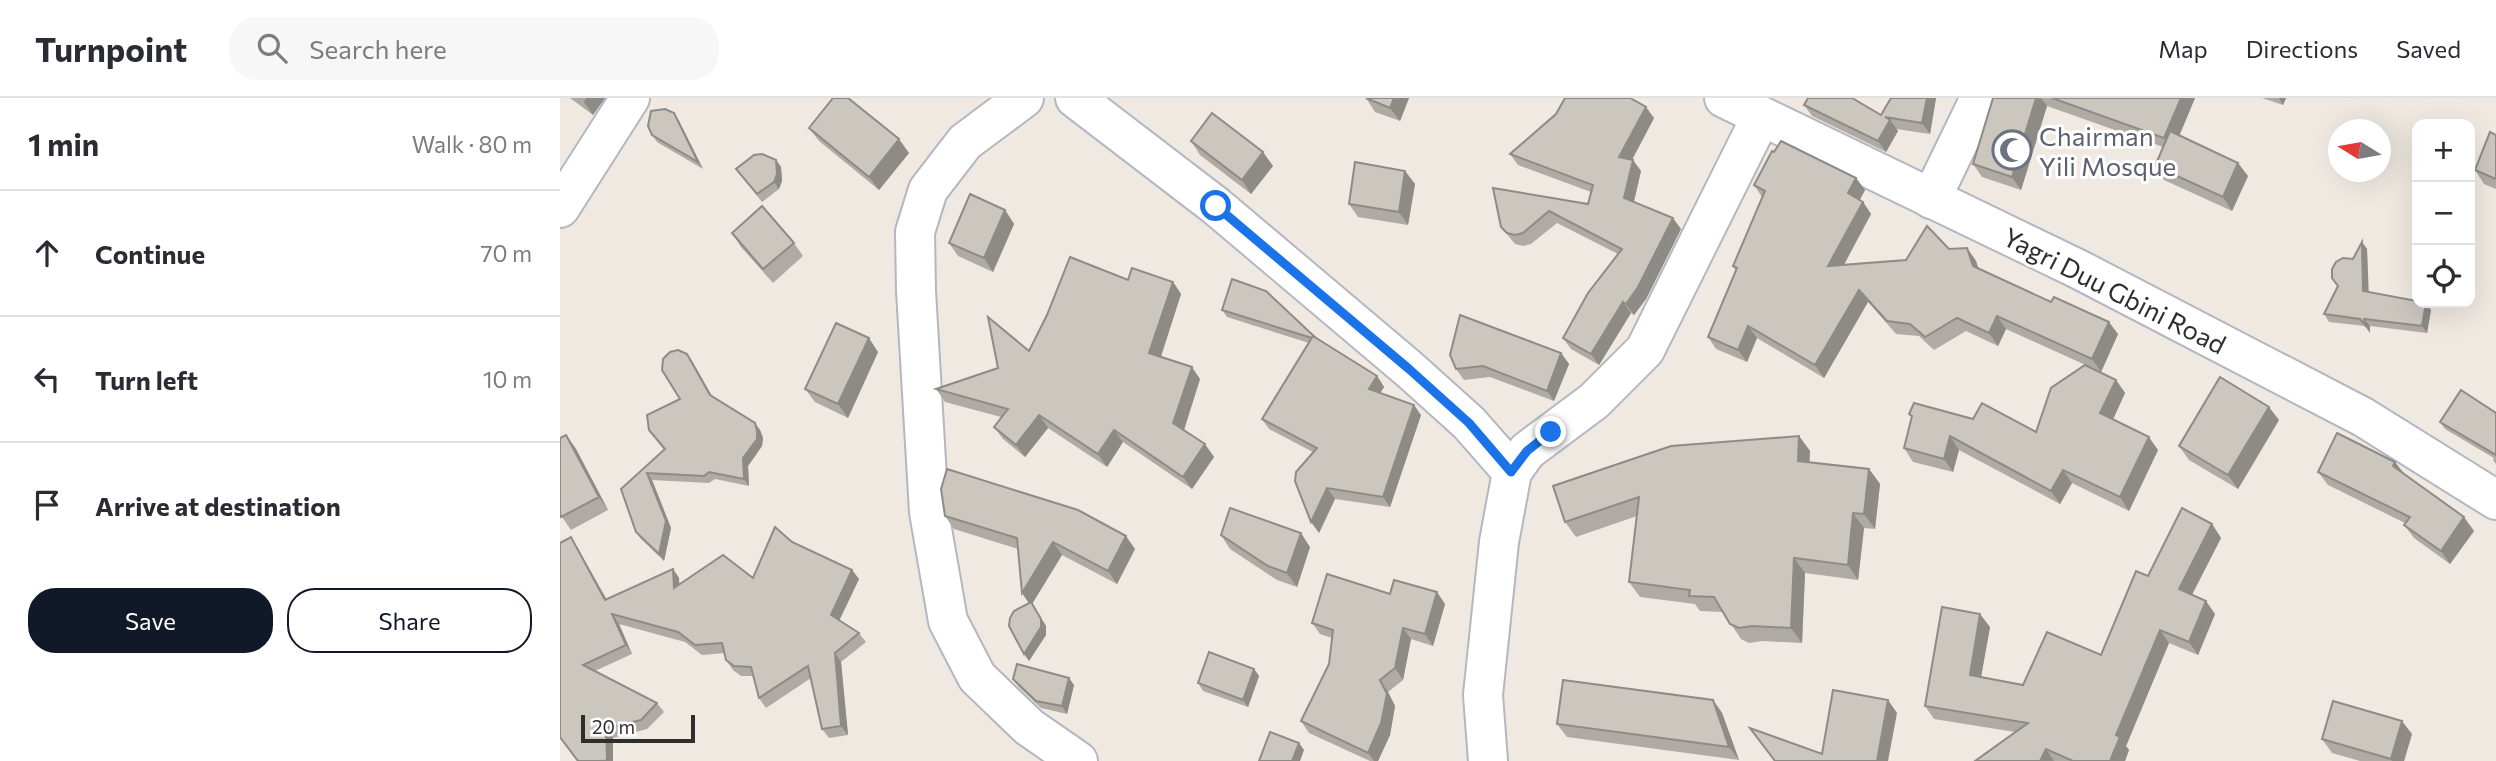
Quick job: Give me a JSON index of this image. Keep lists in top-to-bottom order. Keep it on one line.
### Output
{"streets":{"street":["Yagri Duu Gbini Road"]},"places":{"mosque":["Chairman Yili Mosque"]},"scale_bar":"20 m","north":"left","page":{"header":"Turnpoint","search":"Search here","nav":["Map","Directions","Saved"],"heading":["1 min","Walk · 80 m"],"map_buttons":["+","−"],"list":[["Continue","70 m"],["Turn left","10 m"],"Arrive at destination"],"buttons":["Save","Share"],"scale":"20 m"}}
